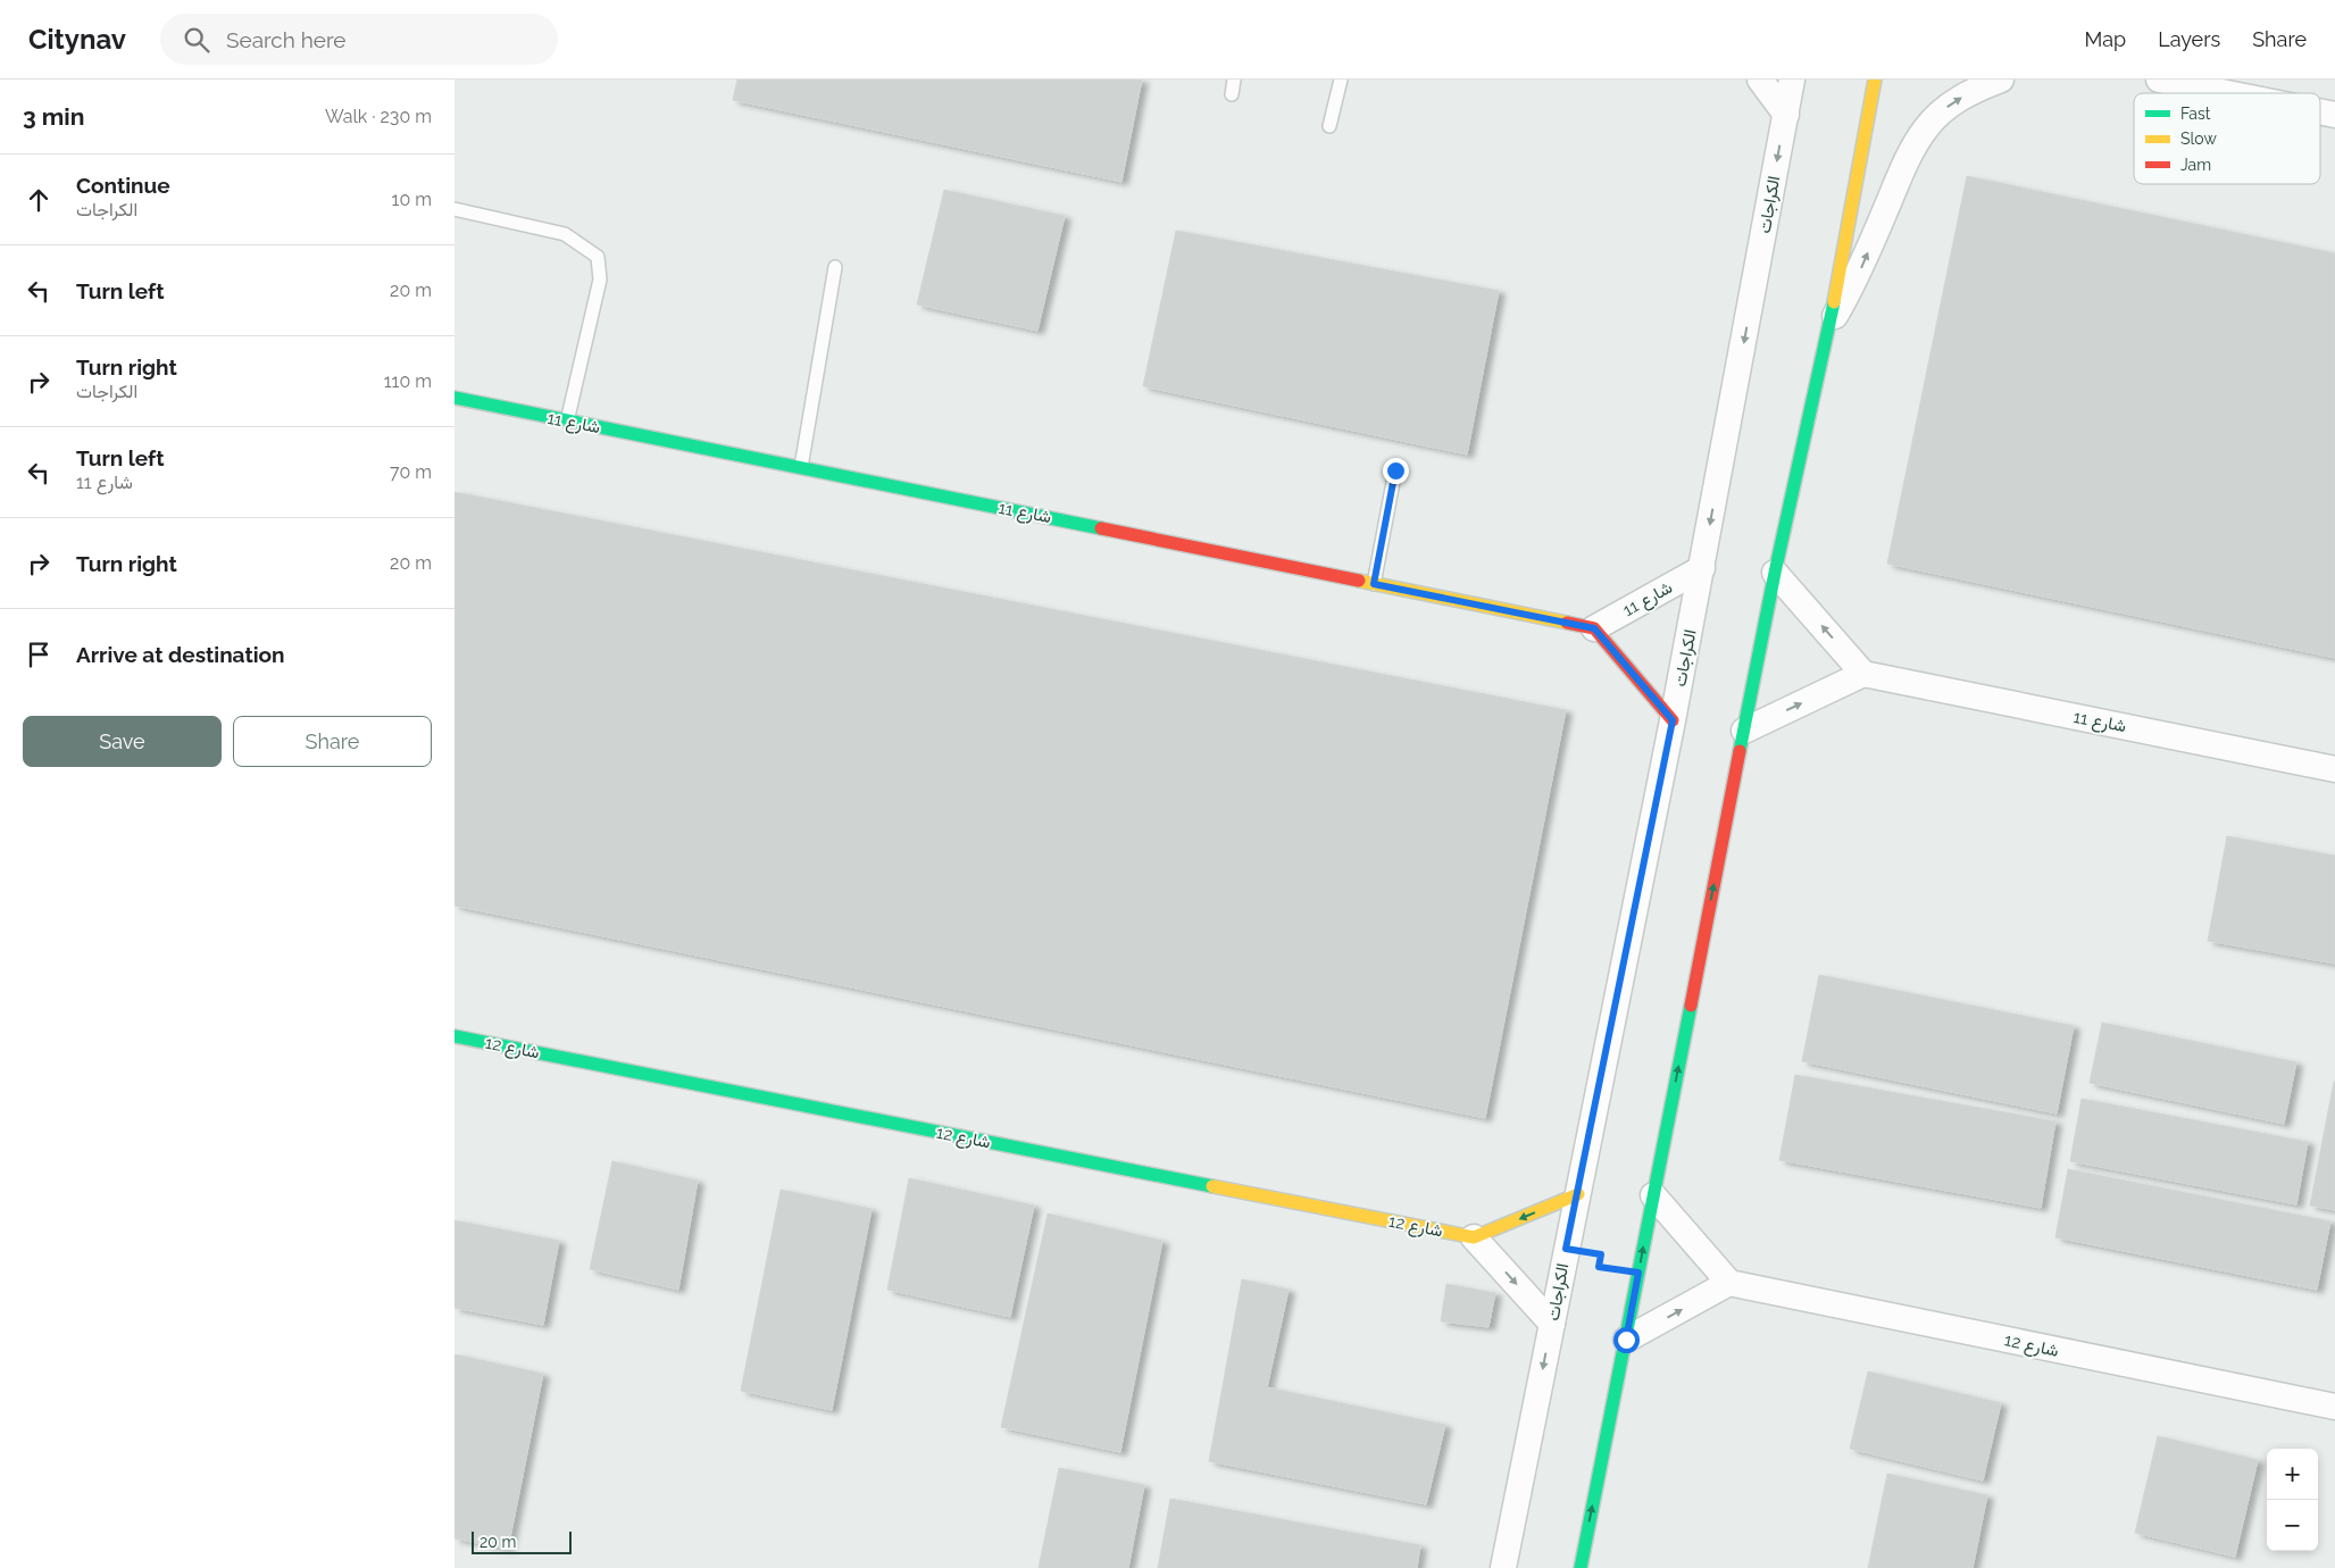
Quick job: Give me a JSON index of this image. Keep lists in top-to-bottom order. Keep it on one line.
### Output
{"streets":{"street":["الكراجات","شارع 11","شارع 12"]},"crossings":[["الكراجات","شارع 11"]],"legend":["Fast","Slow","Jam"],"scale_bar":"20 m","page":{"header":"Citynav","search":"Search here","nav":["Map","Layers","Share"],"heading":["3 min","Walk · 230 m"],"list":[["Continue","الكراجات","10 m"],["Turn left","20 m"],["Turn right","الكراجات","110 m"],["Turn left","شارع 11","70 m"],["Turn right","20 m"],"Arrive at destination"],"buttons":["Save","Share"],"map_buttons":["+","−"],"scale":"20 m"}}
